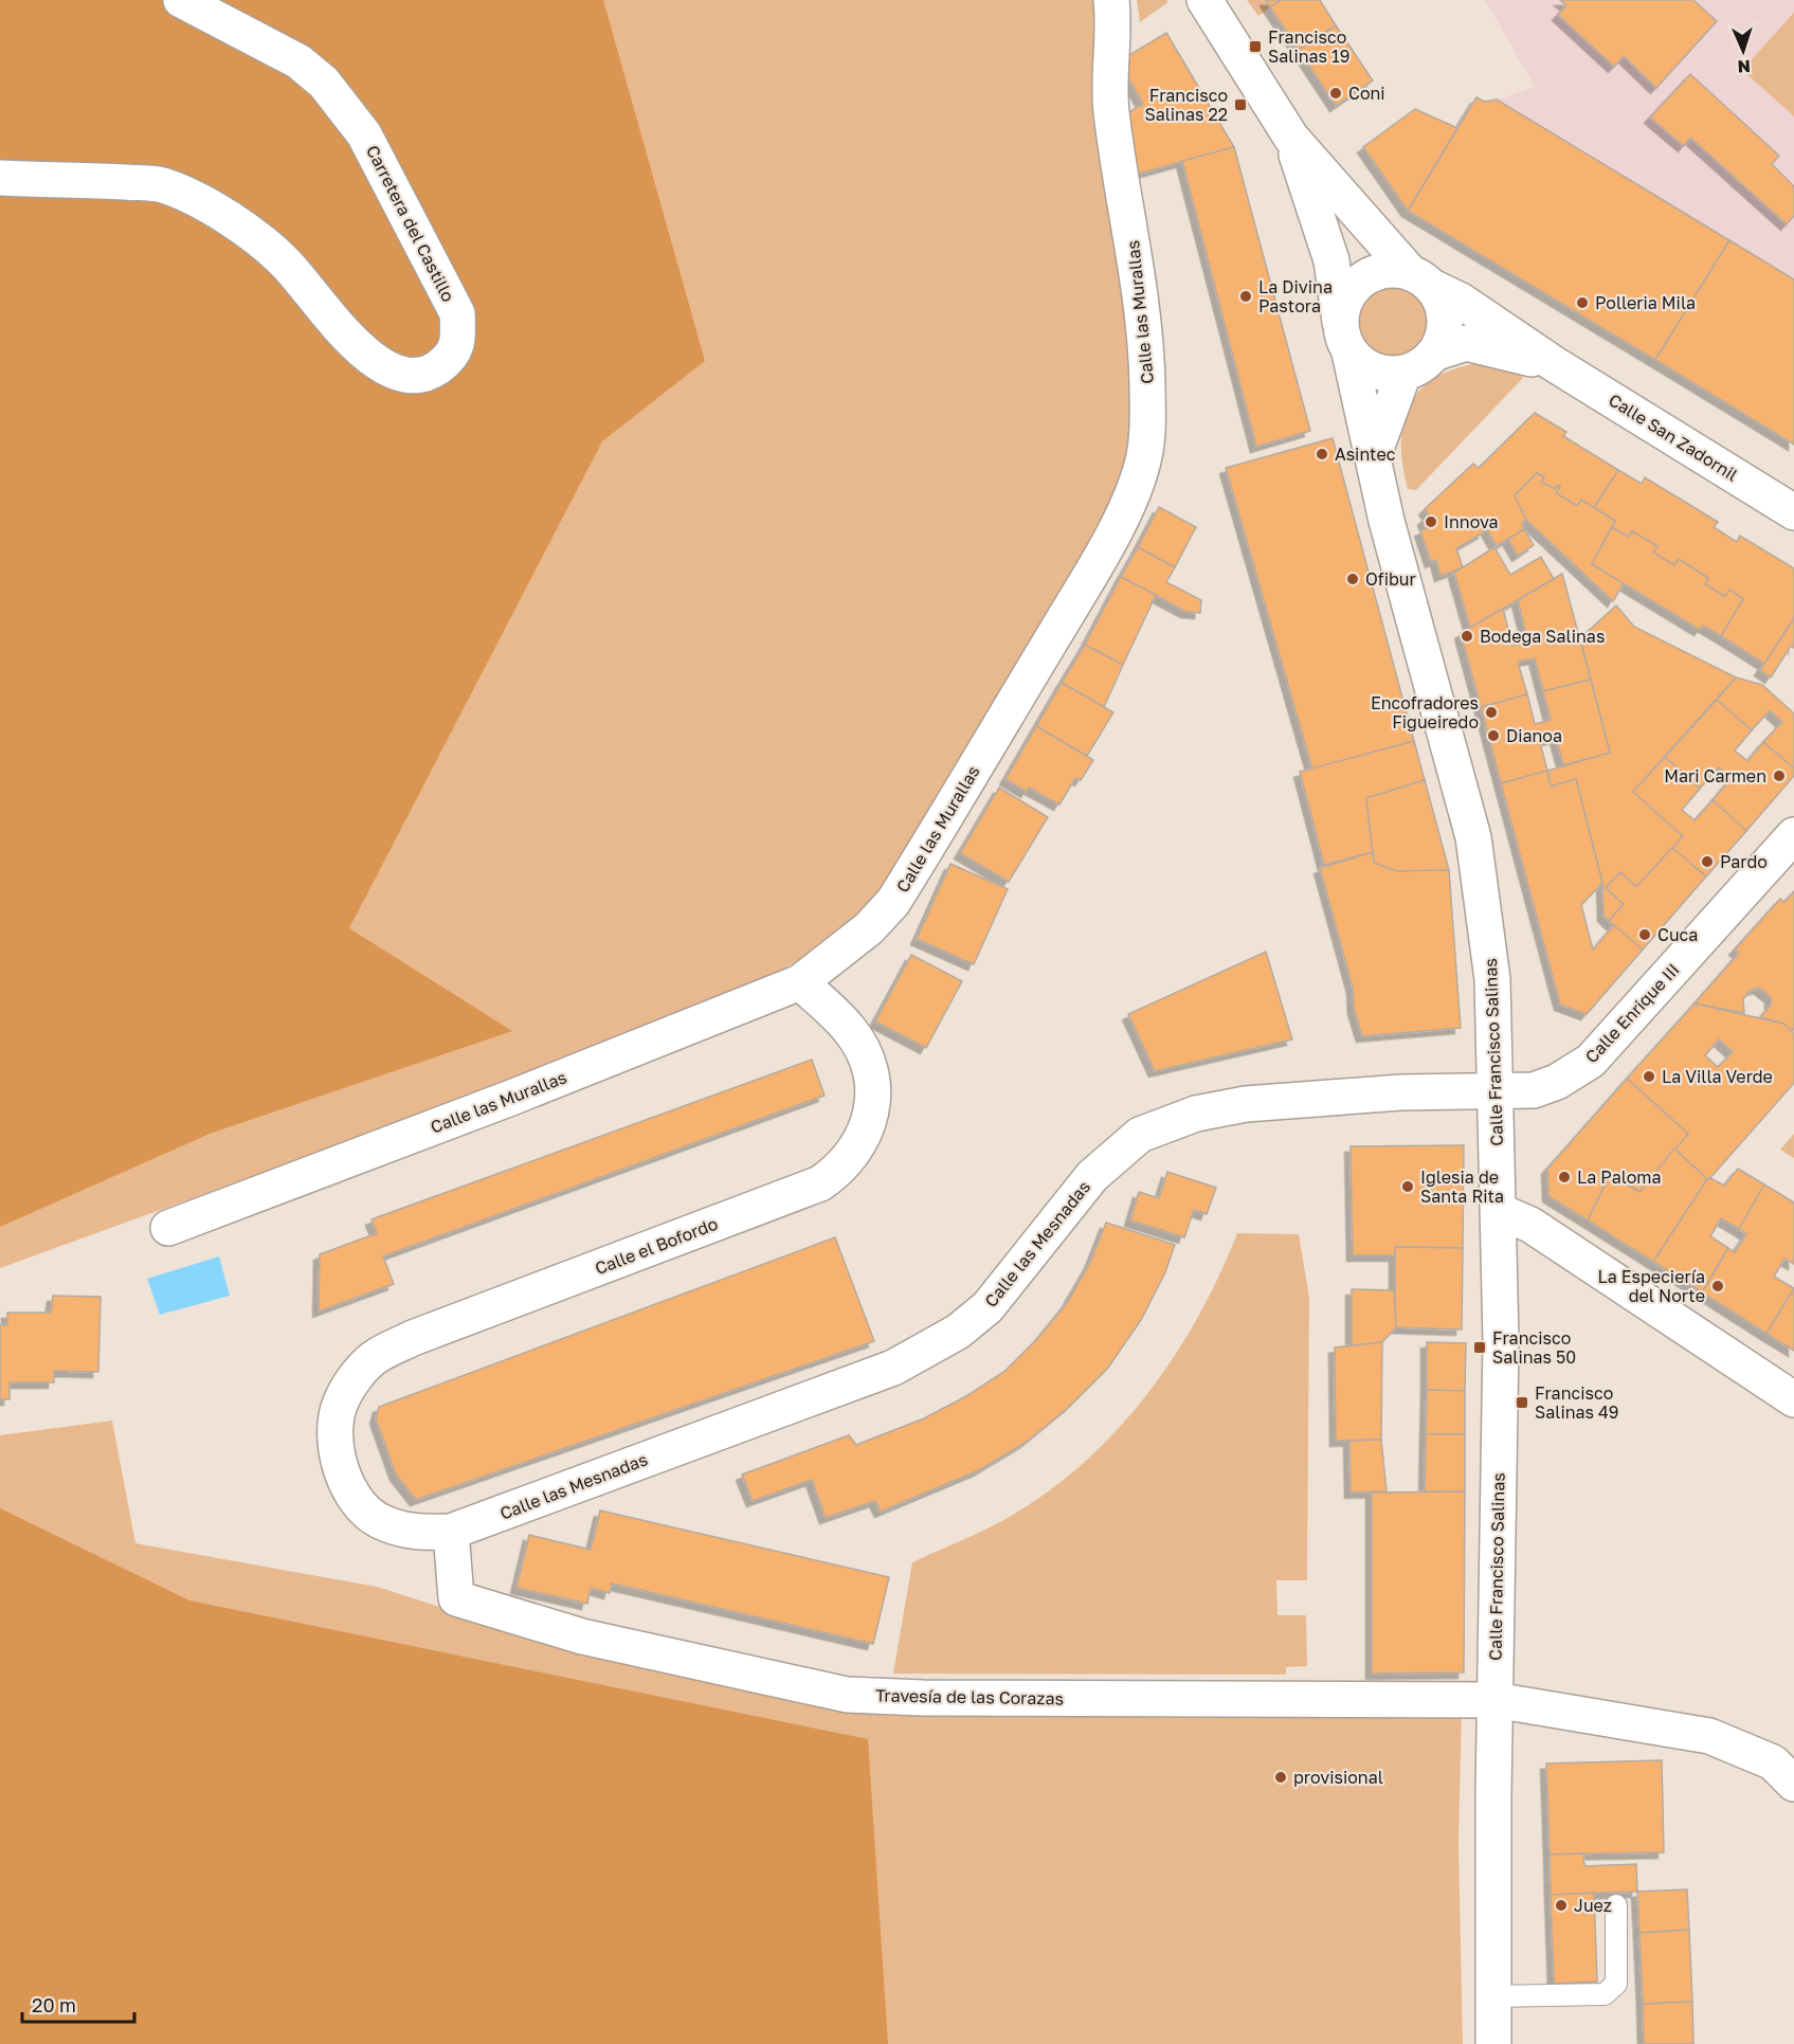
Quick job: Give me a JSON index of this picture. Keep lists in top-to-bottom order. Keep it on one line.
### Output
{"streets":{"street":["Carretera del Castillo","Calle las Murallas","Calle San Zadornil","Calle Enrique III","Calle Francisco Salinas","Calle las Mesnadas","Calle el Bofordo","Travesía de las Corazas"]},"crossings":[["Calle las Murallas","Calle el Bofordo"],["Calle San Zadornil","Calle Francisco Salinas"],["Calle Enrique III","Calle Francisco Salinas"],["Calle Enrique III","Calle las Mesnadas"],["Calle Francisco Salinas","Calle las Mesnadas"],["Calle Francisco Salinas","Travesía de las Corazas"],["Calle las Mesnadas","Calle el Bofordo"],["Calle las Mesnadas","Travesía de las Corazas"]],"places":{"transit":["Francisco Salinas 19","Francisco Salinas 22","Francisco Salinas 50","Francisco Salinas 49"],"other":["Coni","La Divina Pastora","Polleria Mila","Asintec","Innova","Ofibur","Bodega Salinas","Encofradores Figueiredo","Dianoa","Mari Carmen","Pardo","Cuca","La Villa Verde","La Paloma","Iglesia de Santa Rita","La Especiería del Norte","provisional","Juez"]},"scale_bar":"20 m","north":"bottom"}
